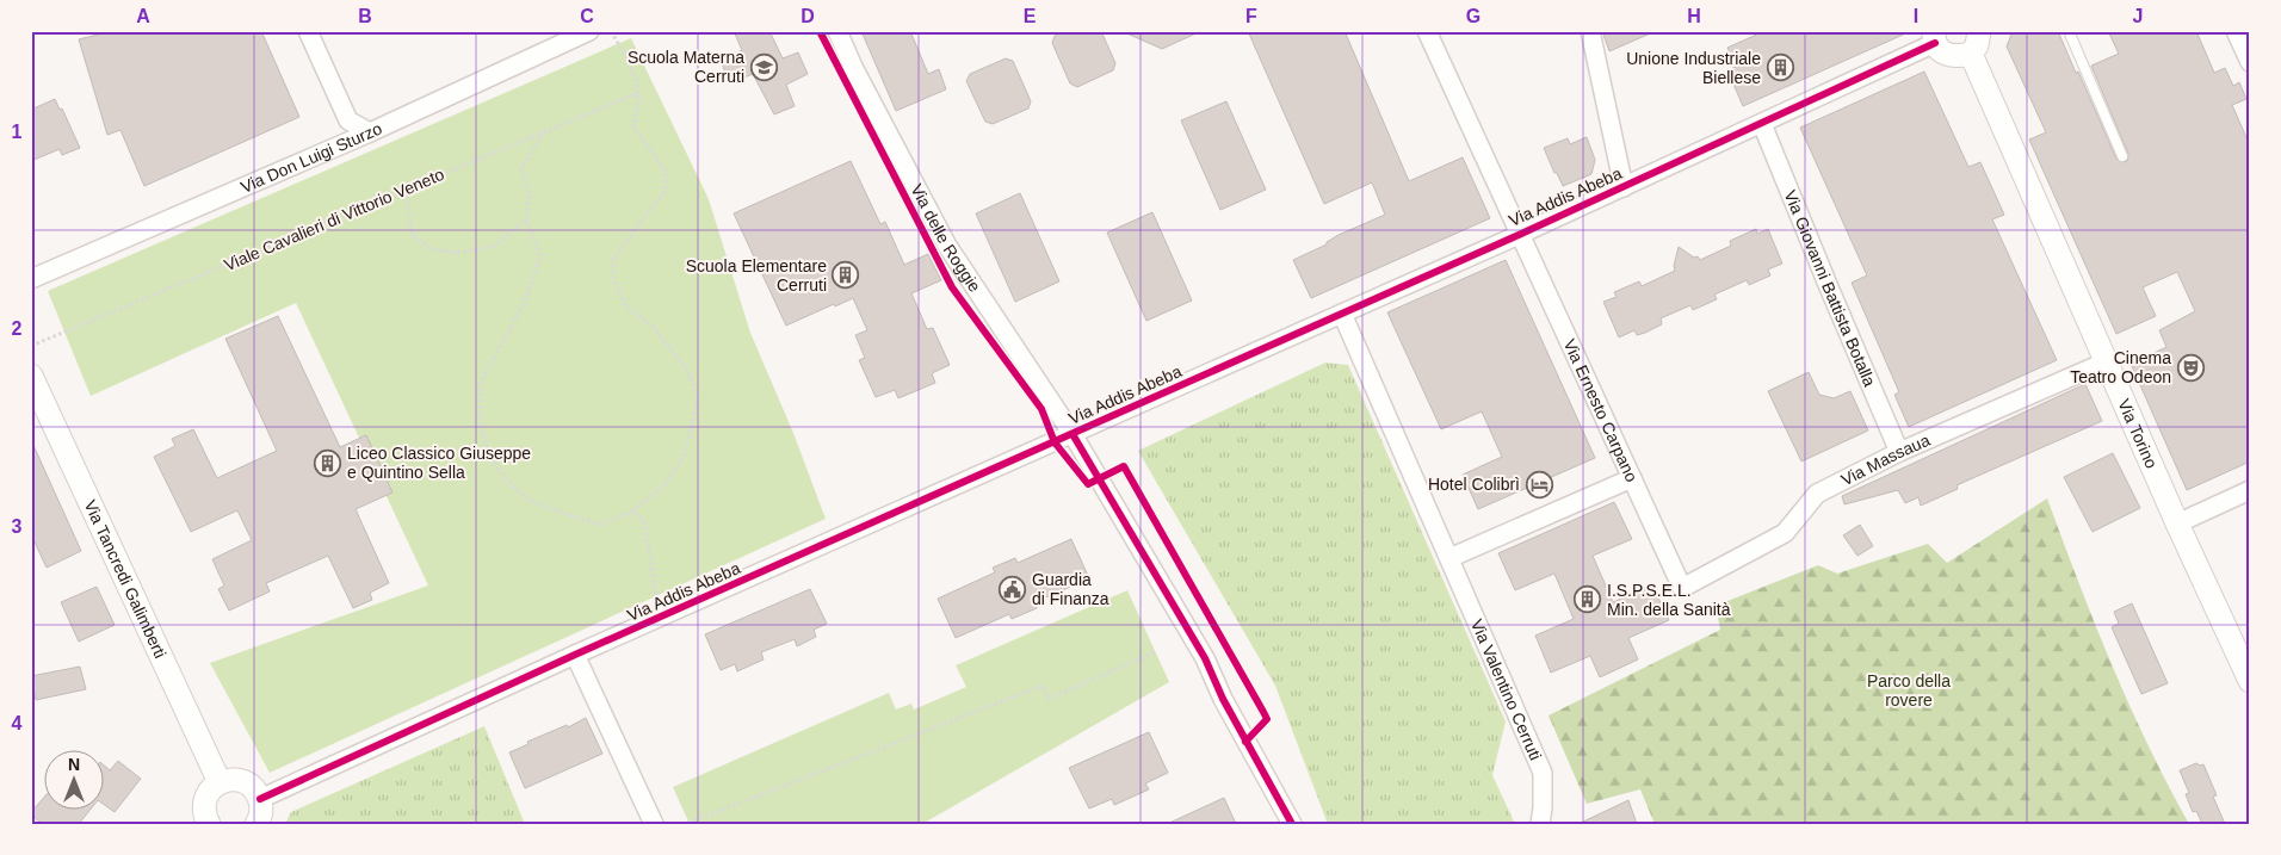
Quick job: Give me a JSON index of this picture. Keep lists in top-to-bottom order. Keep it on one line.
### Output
{"streets":{"street":["Via Don Luigi Sturzo","Via Addis Abeba","Via delle Roggie","Via Giovanni Battista Botalla","Via Ernesto Carpano","Via Torino","Via Massaua","Via Tancredi Galimberti","Via Valentino Cerruti"],"path":["Viale Cavalieri di Vittorio Veneto"]},"crossings":[["Via Addis Abeba","Via delle Roggie"],["Via Addis Abeba","Via Giovanni Battista Botalla"],["Via Addis Abeba","Via Ernesto Carpano"],["Via Addis Abeba","Via Valentino Cerruti"],["Via Giovanni Battista Botalla","Via Massaua"],["Via Ernesto Carpano","Via Massaua"],["Via Torino","Via Massaua"]],"parks":["Parco della rovere"],"places":{"school or university":["Scuola Materna Cerruti"],"building":["Unione Industriale Biellese","Scuola Elementare Cerruti","Liceo Classico Giuseppe e Quintino Sella","I.S.P.S.E.L. Min. della Sanità"],"theatre":["Cinema Teatro Odeon"],"hotel":["Hotel Colibrì"],"public building":["Guardia di Finanza"]},"north":"top","grid":{"columns":["A","B","C","D","E","F","G","H","I","J"],"rows":["1","2","3","4"]}}
